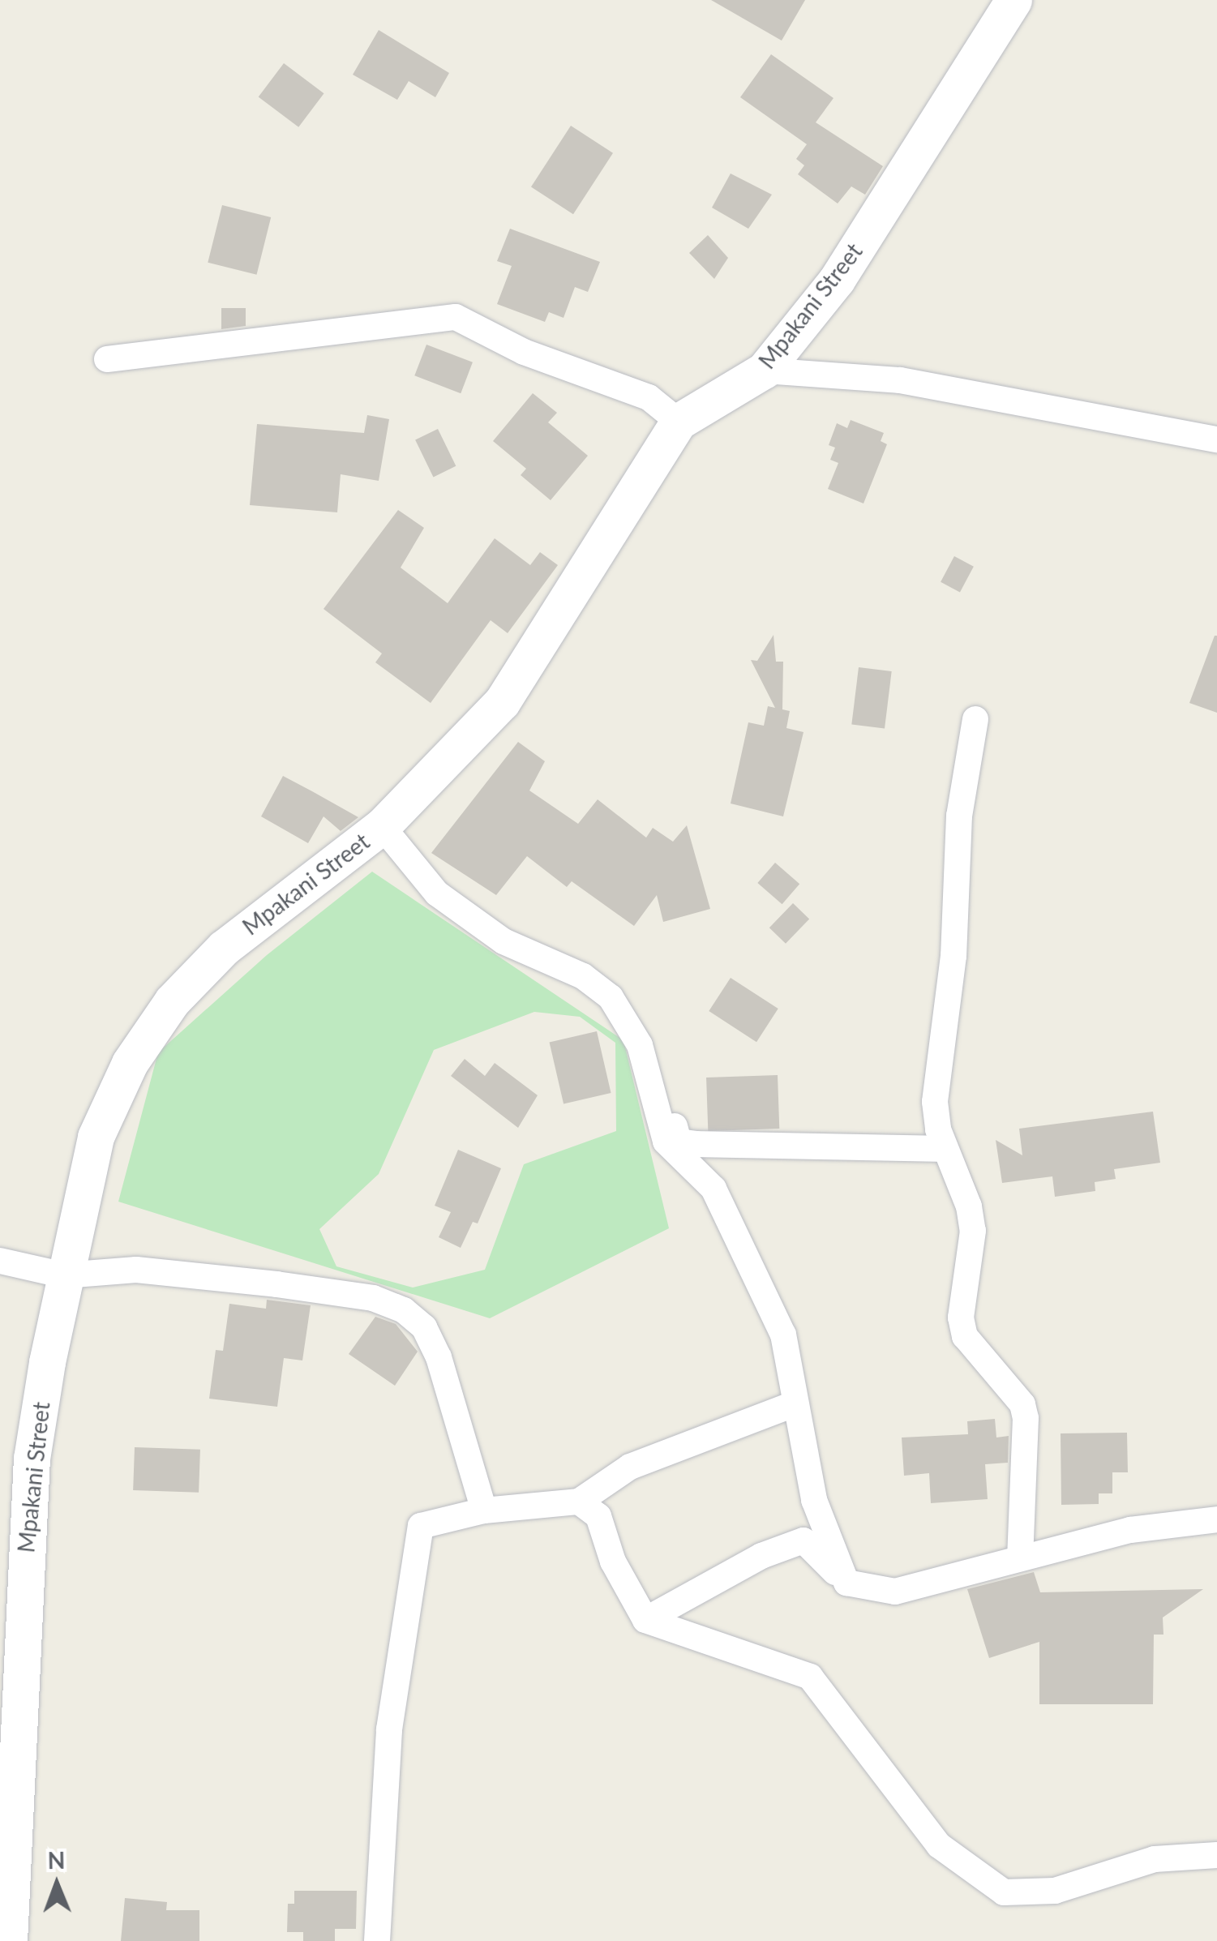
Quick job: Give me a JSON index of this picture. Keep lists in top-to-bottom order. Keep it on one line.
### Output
{"streets":{"street":["Mpakani Street"]},"north":"top"}
